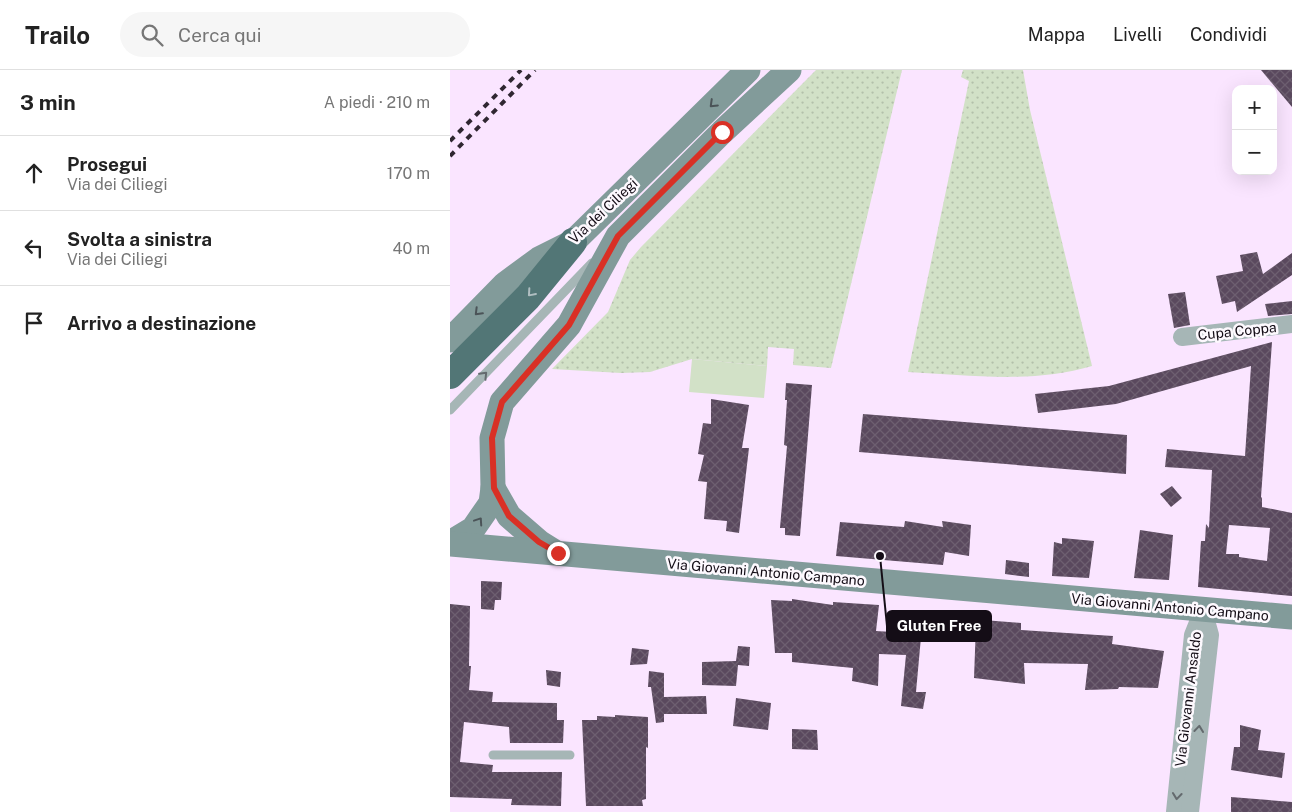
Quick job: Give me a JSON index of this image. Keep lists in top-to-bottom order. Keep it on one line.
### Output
{"streets":{"main road":["Via dei Ciliegi","Via Giovanni Antonio Campano"],"street":["Cupa Coppa","Via Giovanni Ansaldo"]},"crossings":[["Via dei Ciliegi","Via Giovanni Antonio Campano"],["Via Giovanni Antonio Campano","Via Giovanni Ansaldo"]],"places":["Gluten Free"],"page":{"header":"Trailo","search":"Cerca qui","nav":["Mappa","Livelli","Condividi"],"heading":["3 min","A piedi · 210 m"],"map_buttons":["+","−"],"list":[["Prosegui","Via dei Ciliegi","170 m"],["Svolta a sinistra","Via dei Ciliegi","40 m"],"Arrivo a destinazione"]}}
